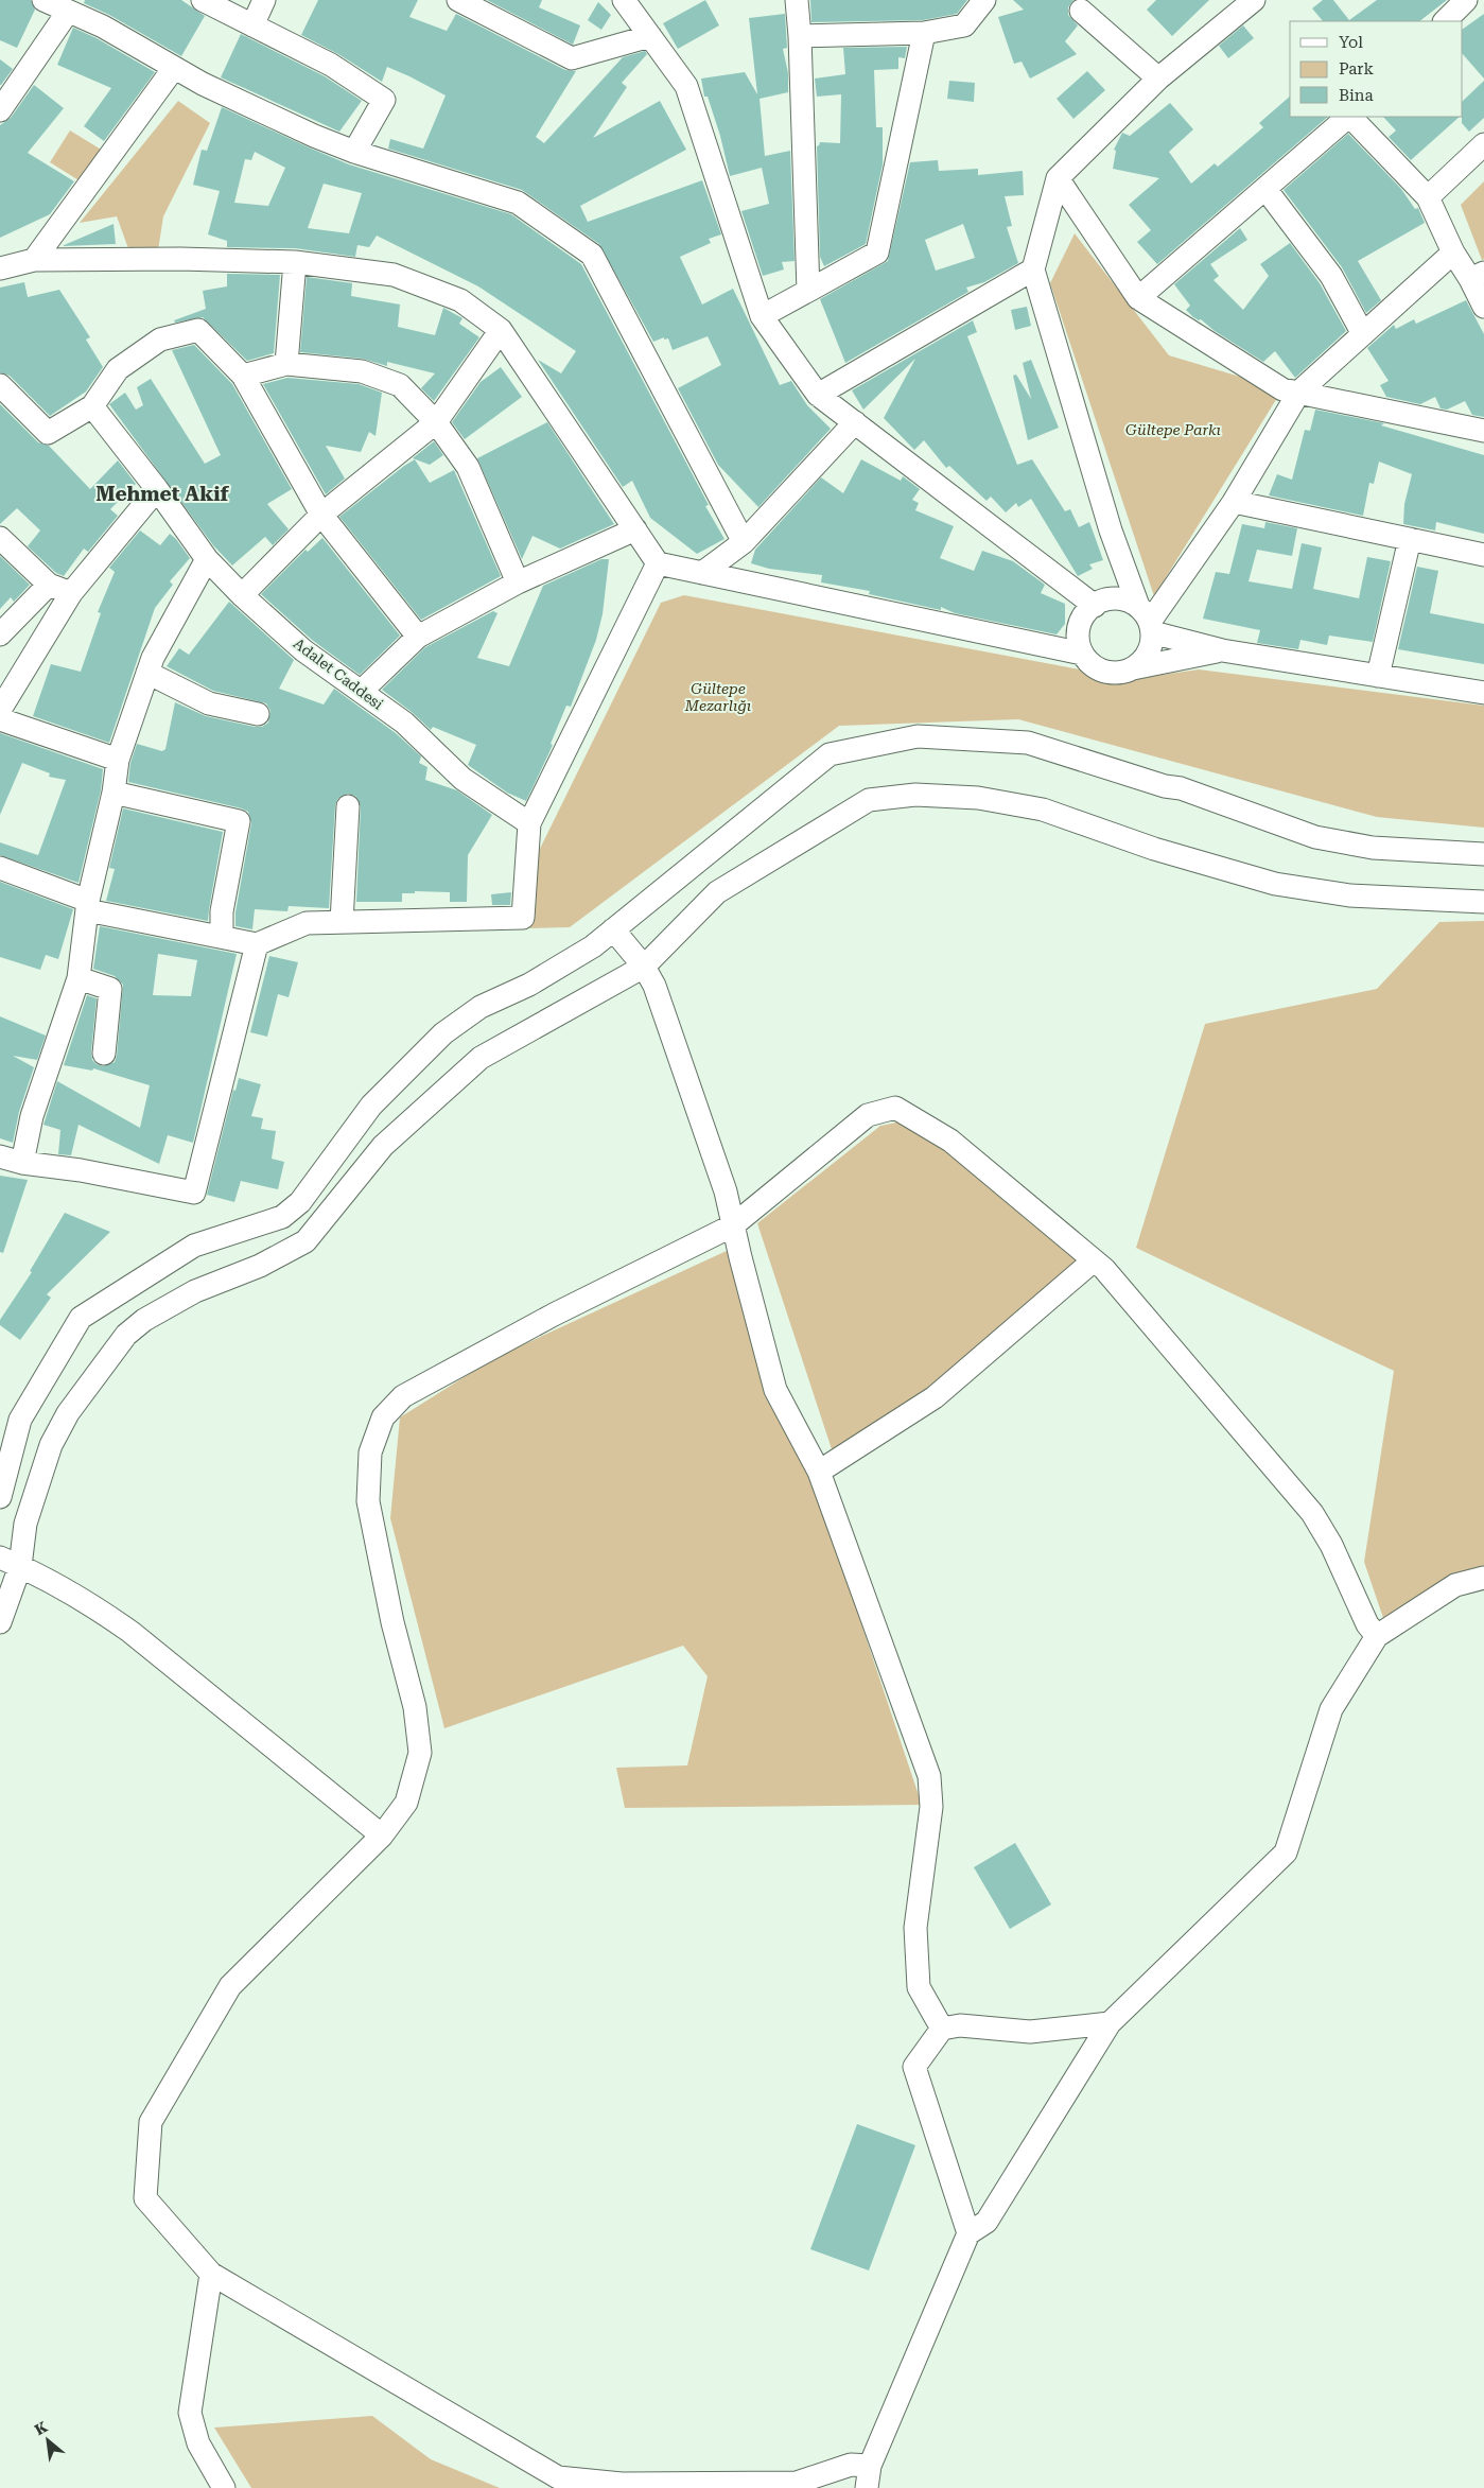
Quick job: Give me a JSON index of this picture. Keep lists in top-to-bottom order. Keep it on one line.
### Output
{"streets":{"street":["Adalet Caddesi"]},"districts":["Mehmet Akif"],"parks":["Gültepe Parkı","Gültepe Mezarlığı"],"legend":["Yol","Park","Bina"],"north":"top left"}
